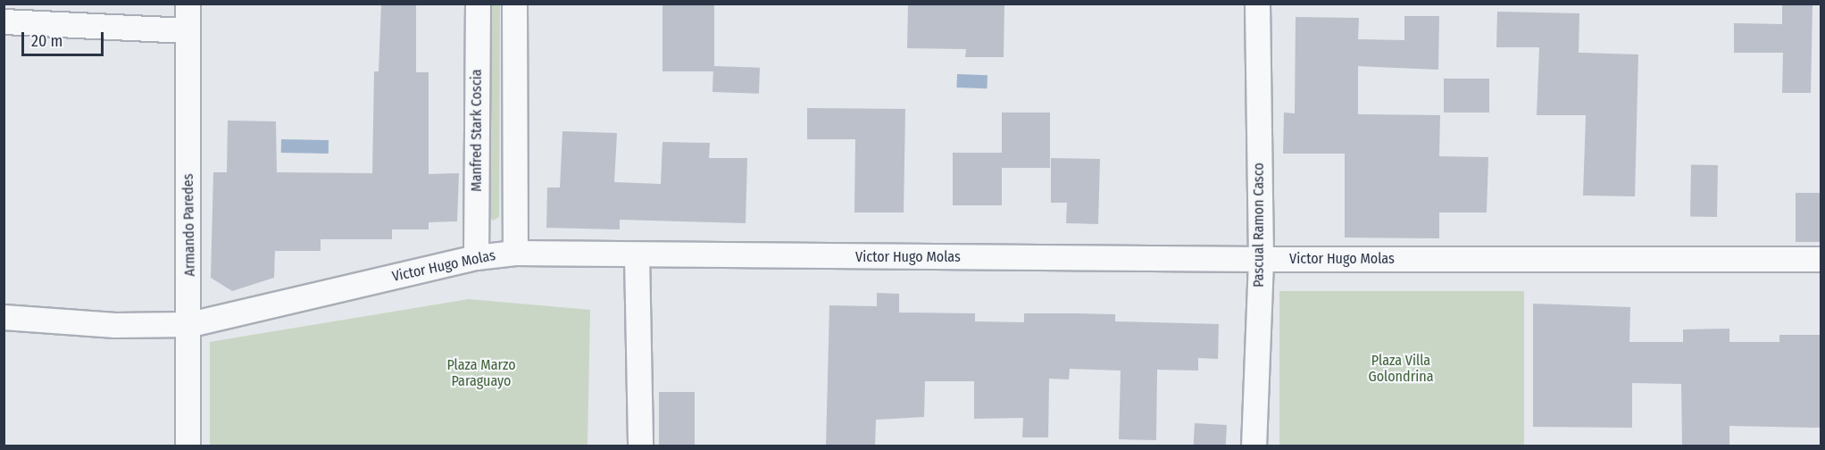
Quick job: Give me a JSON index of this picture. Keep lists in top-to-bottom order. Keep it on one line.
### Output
{"streets":{"street":["Manfred Stark Coscia","Armando Paredes","Pascual Ramon Casco","Victor Hugo Molas"]},"crossings":[["Manfred Stark Coscia","Victor Hugo Molas"],["Armando Paredes","Victor Hugo Molas"],["Pascual Ramon Casco","Victor Hugo Molas"]],"parks":["Plaza Villa Golondrina","Plaza Marzo Paraguayo"],"scale_bar":"20 m"}
